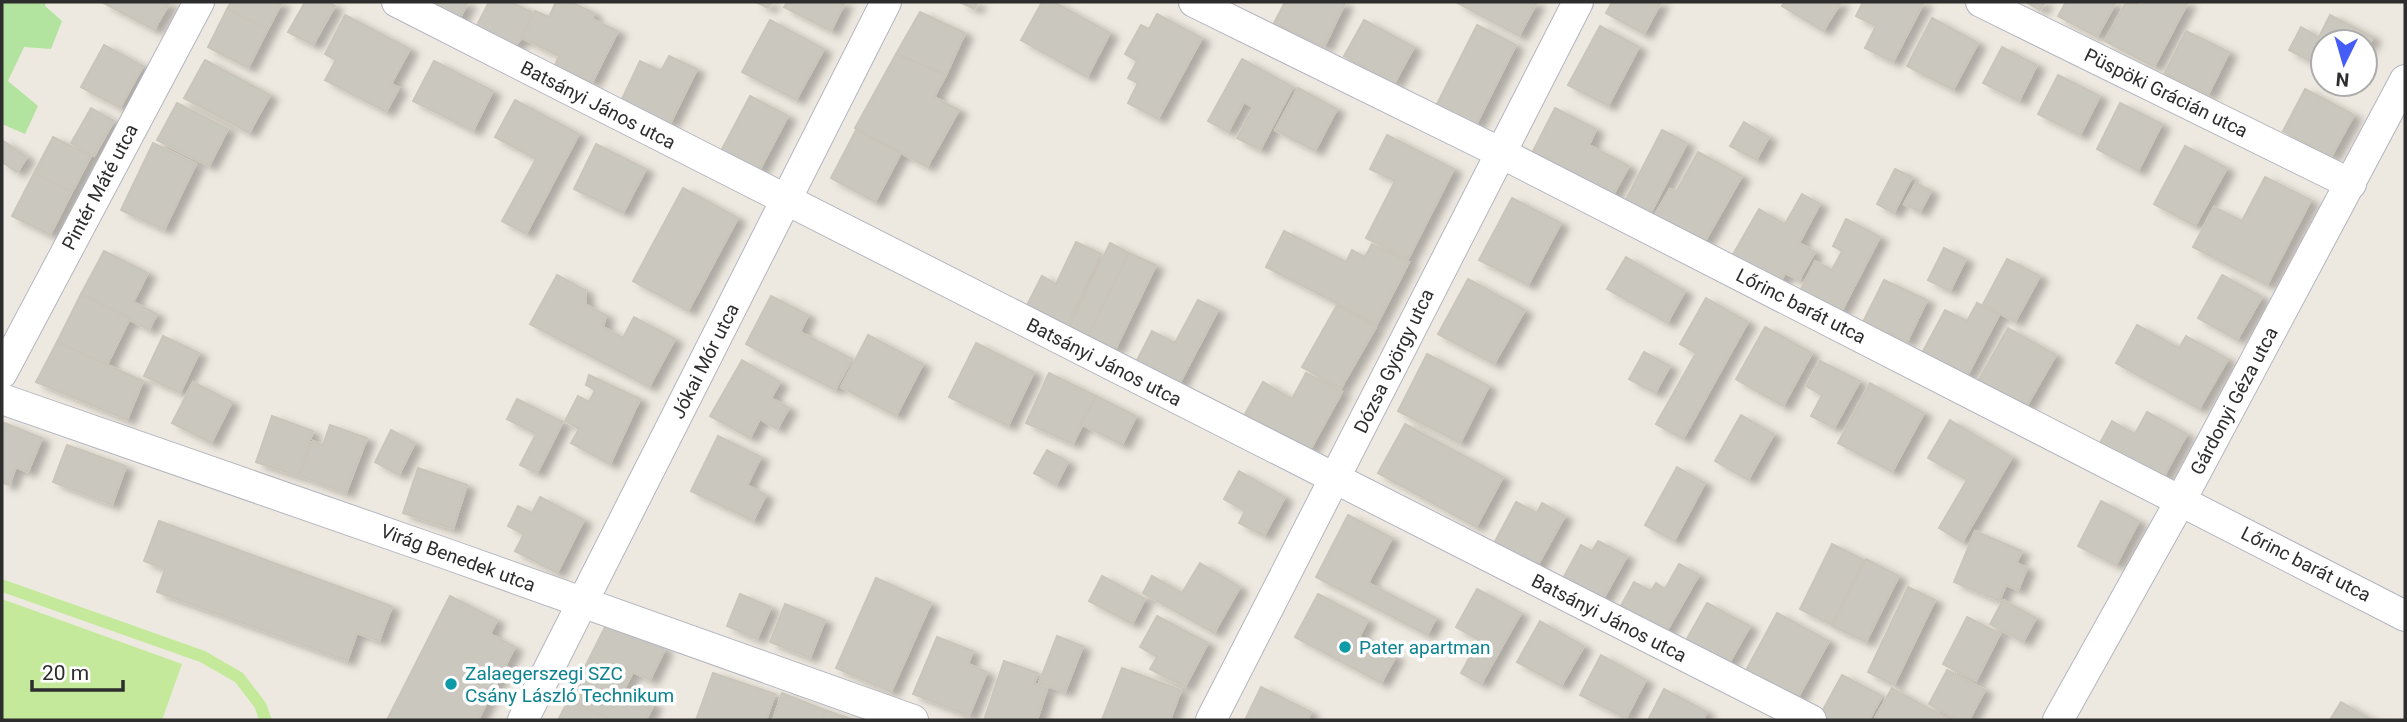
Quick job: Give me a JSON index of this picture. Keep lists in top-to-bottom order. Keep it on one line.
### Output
{"streets":{"street":["Püspöki Grácián utca","Batsányi János utca","Pintér Máté utca","Lőrinc barát utca","Jókai Mór utca","Dózsa György utca","Gárdonyi Géza utca","Virág Benedek utca"]},"crossings":[["Püspöki Grácián utca","Gárdonyi Géza utca"],["Batsányi János utca","Jókai Mór utca"],["Batsányi János utca","Dózsa György utca"],["Lőrinc barát utca","Dózsa György utca"],["Lőrinc barát utca","Gárdonyi Géza utca"],["Jókai Mór utca","Virág Benedek utca"]],"places":["Pater apartman","Zalaegerszegi SZC Csány László Technikum"],"scale_bar":"20 m","north":"bottom"}
